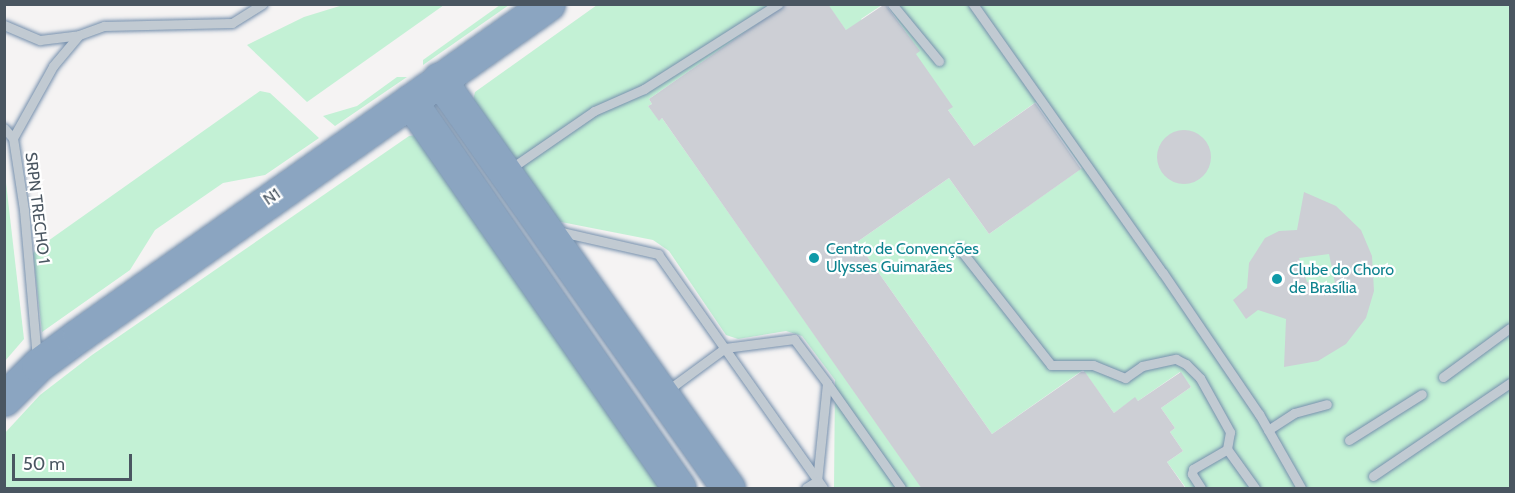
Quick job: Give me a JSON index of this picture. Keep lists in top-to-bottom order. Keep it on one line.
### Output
{"streets":{"highway":["N1"],"lane":["SRPN TRECHO 1"]},"crossings":[["N1","SRPN TRECHO 1"]],"places":["Centro de Convenções Ulysses Guimarães","Clube do Choro de Brasília"],"scale_bar":"50 m"}
